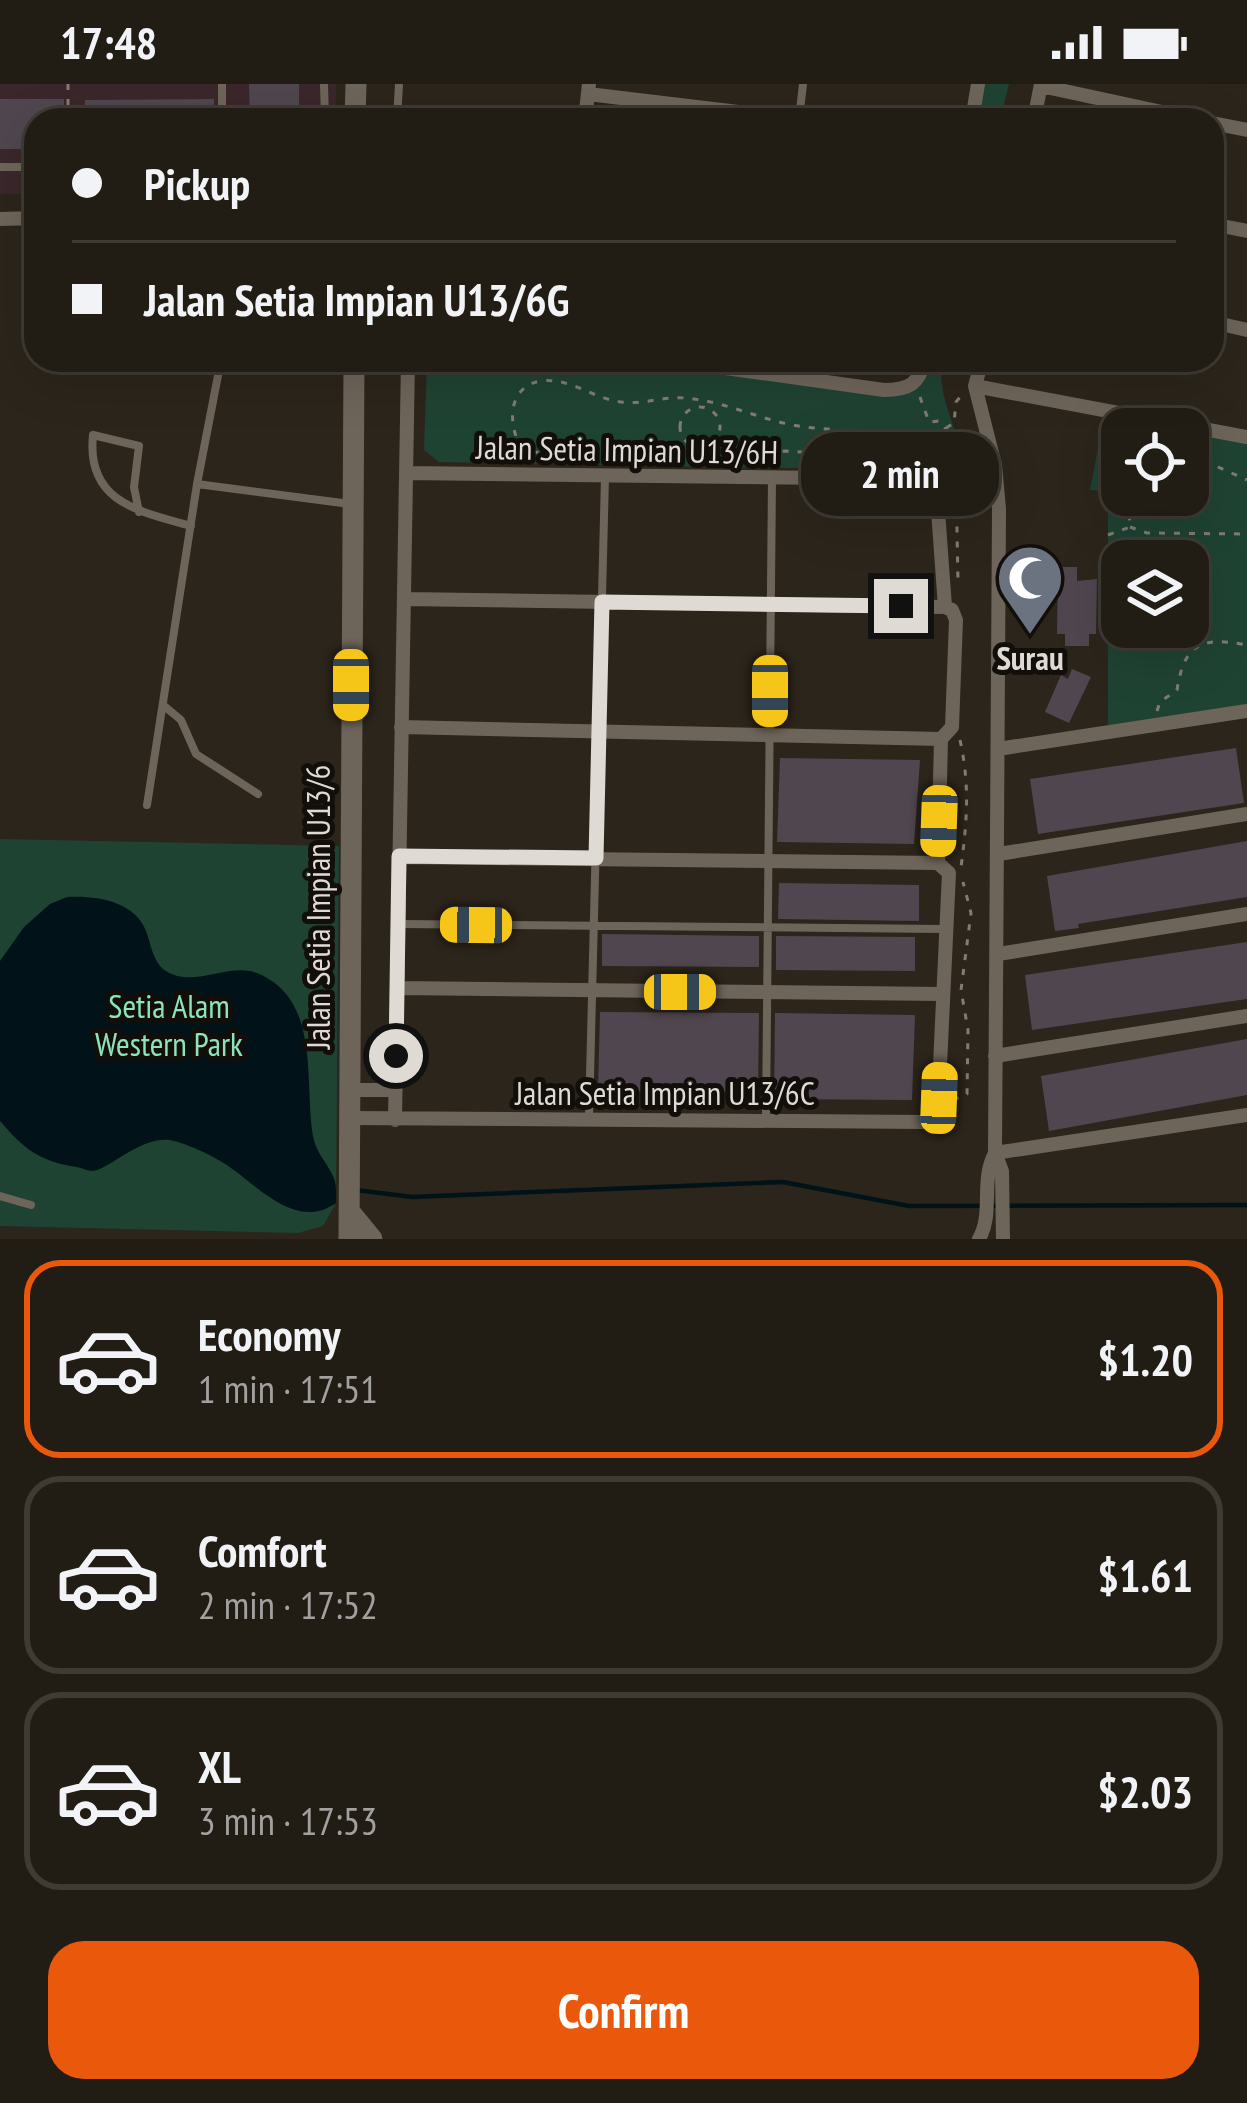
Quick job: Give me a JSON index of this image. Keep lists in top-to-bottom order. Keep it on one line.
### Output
{"streets":{"street":["Jalan Setia Impian U13/6H","Jalan Setia Impian U13/6","Jalan Setia Impian U13/6C"]},"crossings":[["Jalan Setia Impian U13/6","Jalan Setia Impian U13/6C"]],"parks":["Setia Alam Western Park"],"places":{"mosque":["Surau"]},"page":{"status":"17:48","banner":["Pickup","Jalan Setia Impian U13/6G"],"bubble":"2 min","list":[{"name":"Economy","note":"1 min · 17:51","value":"$1.20"},{"name":"Comfort","note":"2 min · 17:52","value":"$1.61"},{"name":"XL","note":"3 min · 17:53","value":"$2.03"}],"buttons":"Confirm"}}
